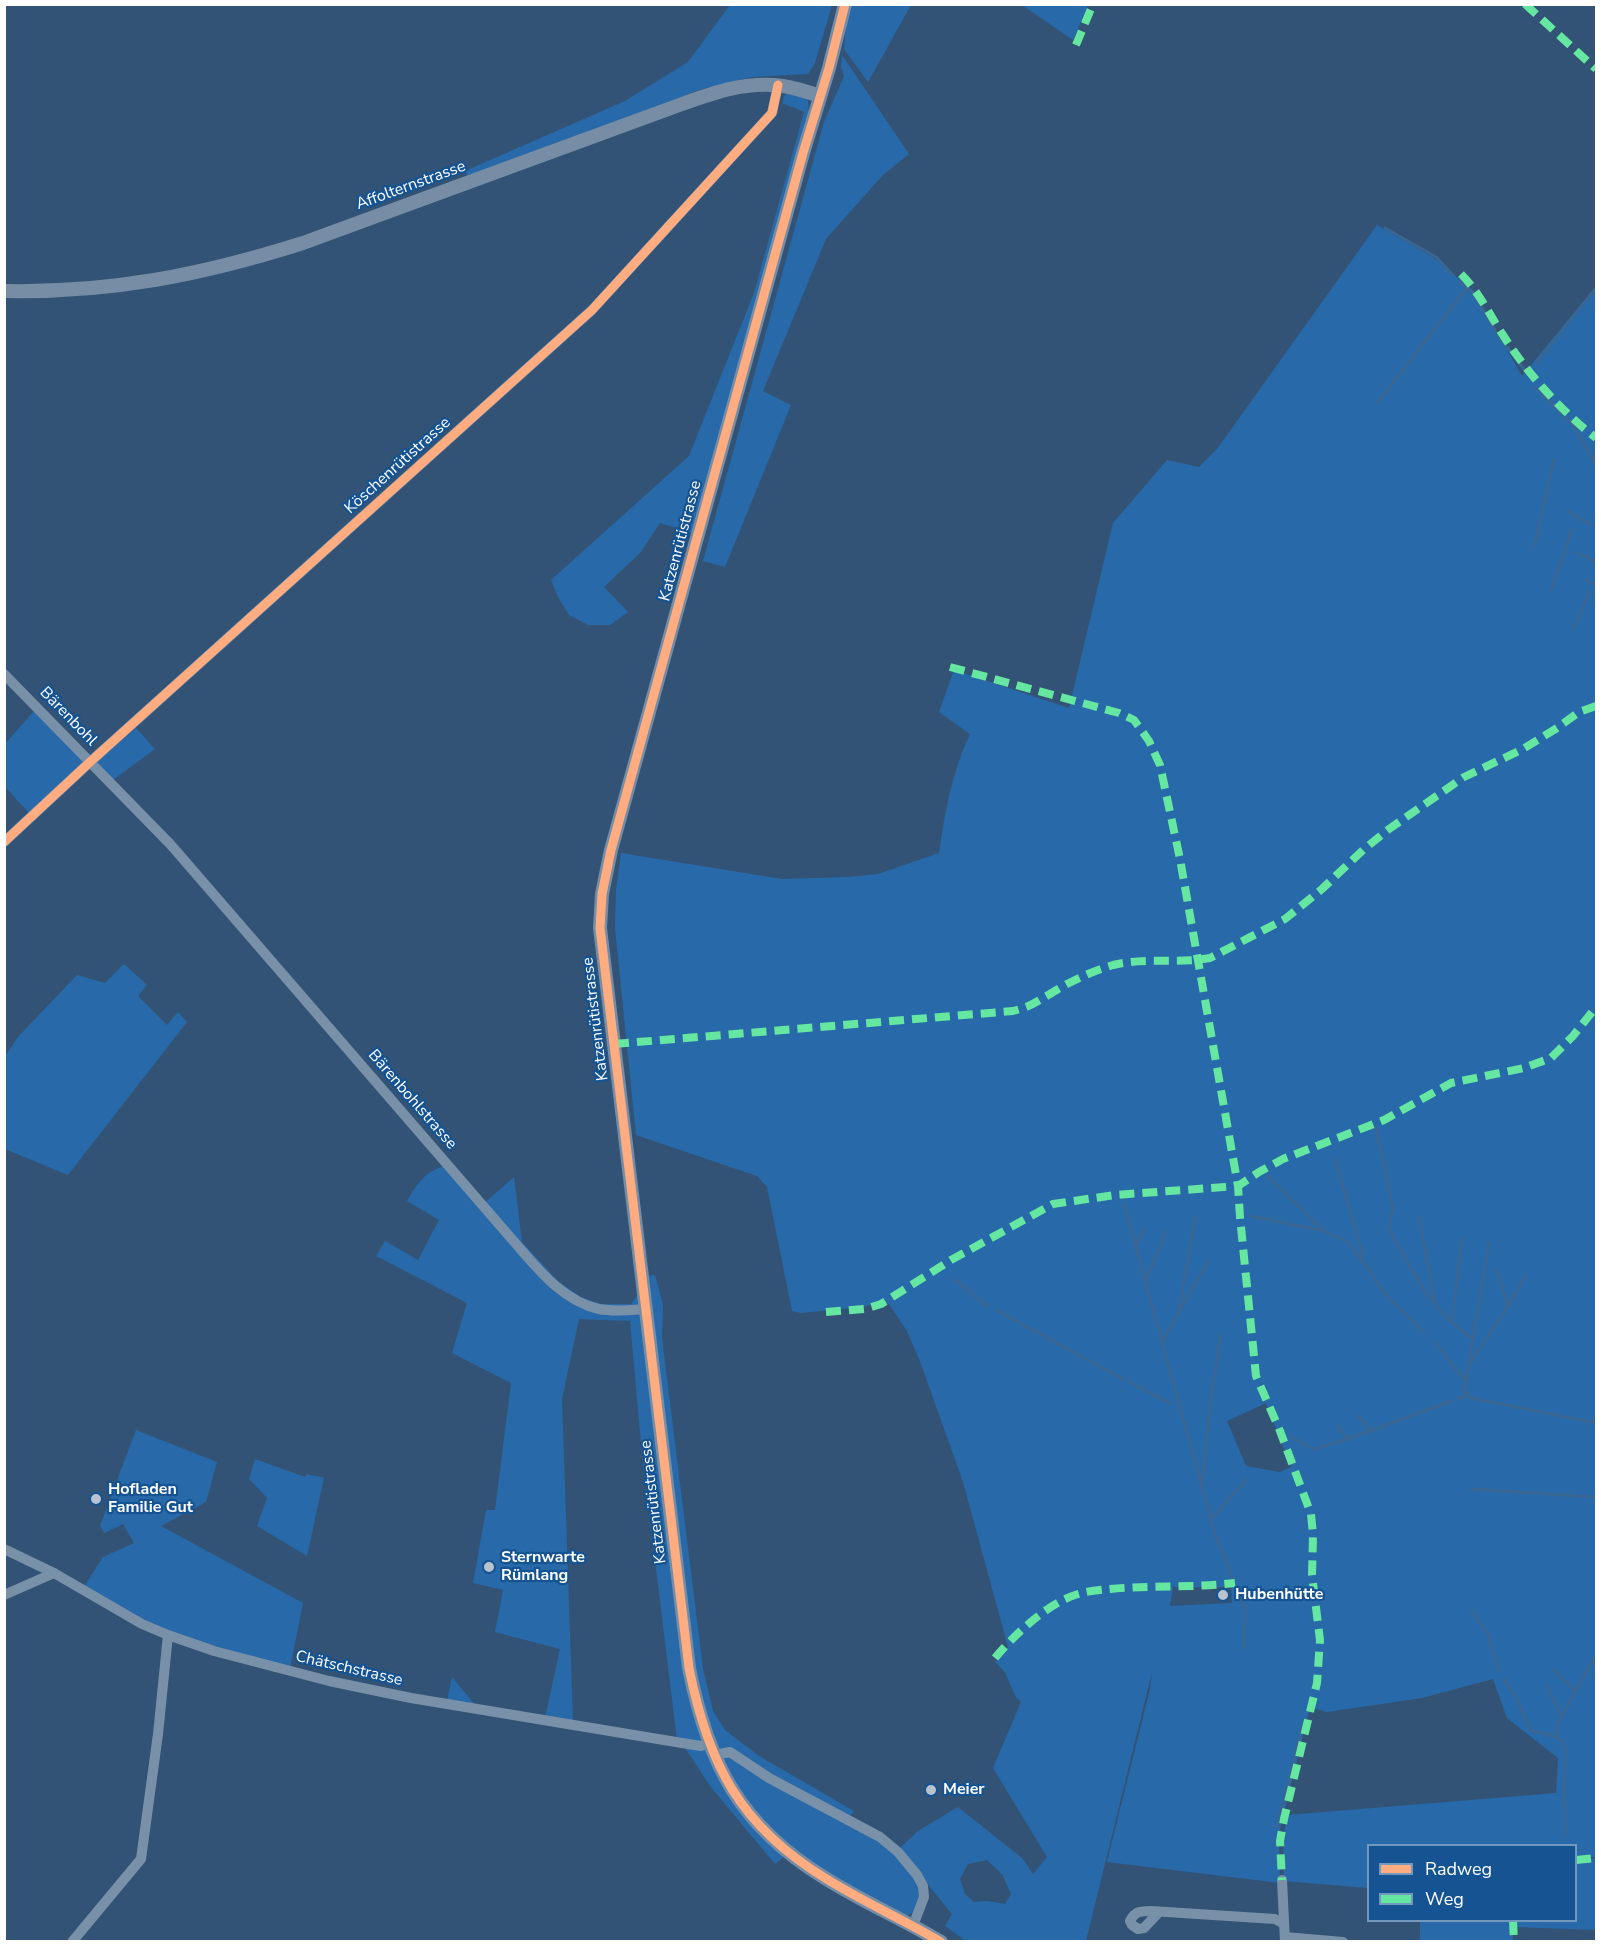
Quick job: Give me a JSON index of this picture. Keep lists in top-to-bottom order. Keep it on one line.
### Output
{"streets":{"street":["Affolternstrasse","Köschenrütistrasse","Katzenrütistrasse","Bärenbohl","Bärenbohlstrasse","Chätschstrasse"]},"crossings":[["Affolternstrasse","Köschenrütistrasse"],["Affolternstrasse","Katzenrütistrasse"],["Köschenrütistrasse","Bärenbohl"],["Katzenrütistrasse","Bärenbohlstrasse"],["Katzenrütistrasse","Chätschstrasse"],["Bärenbohl","Bärenbohlstrasse"]],"places":["Hofladen Familie Gut","Sternwarte Rümlang","Hubenhütte","Meier"],"legend":["Radweg","Weg"]}
